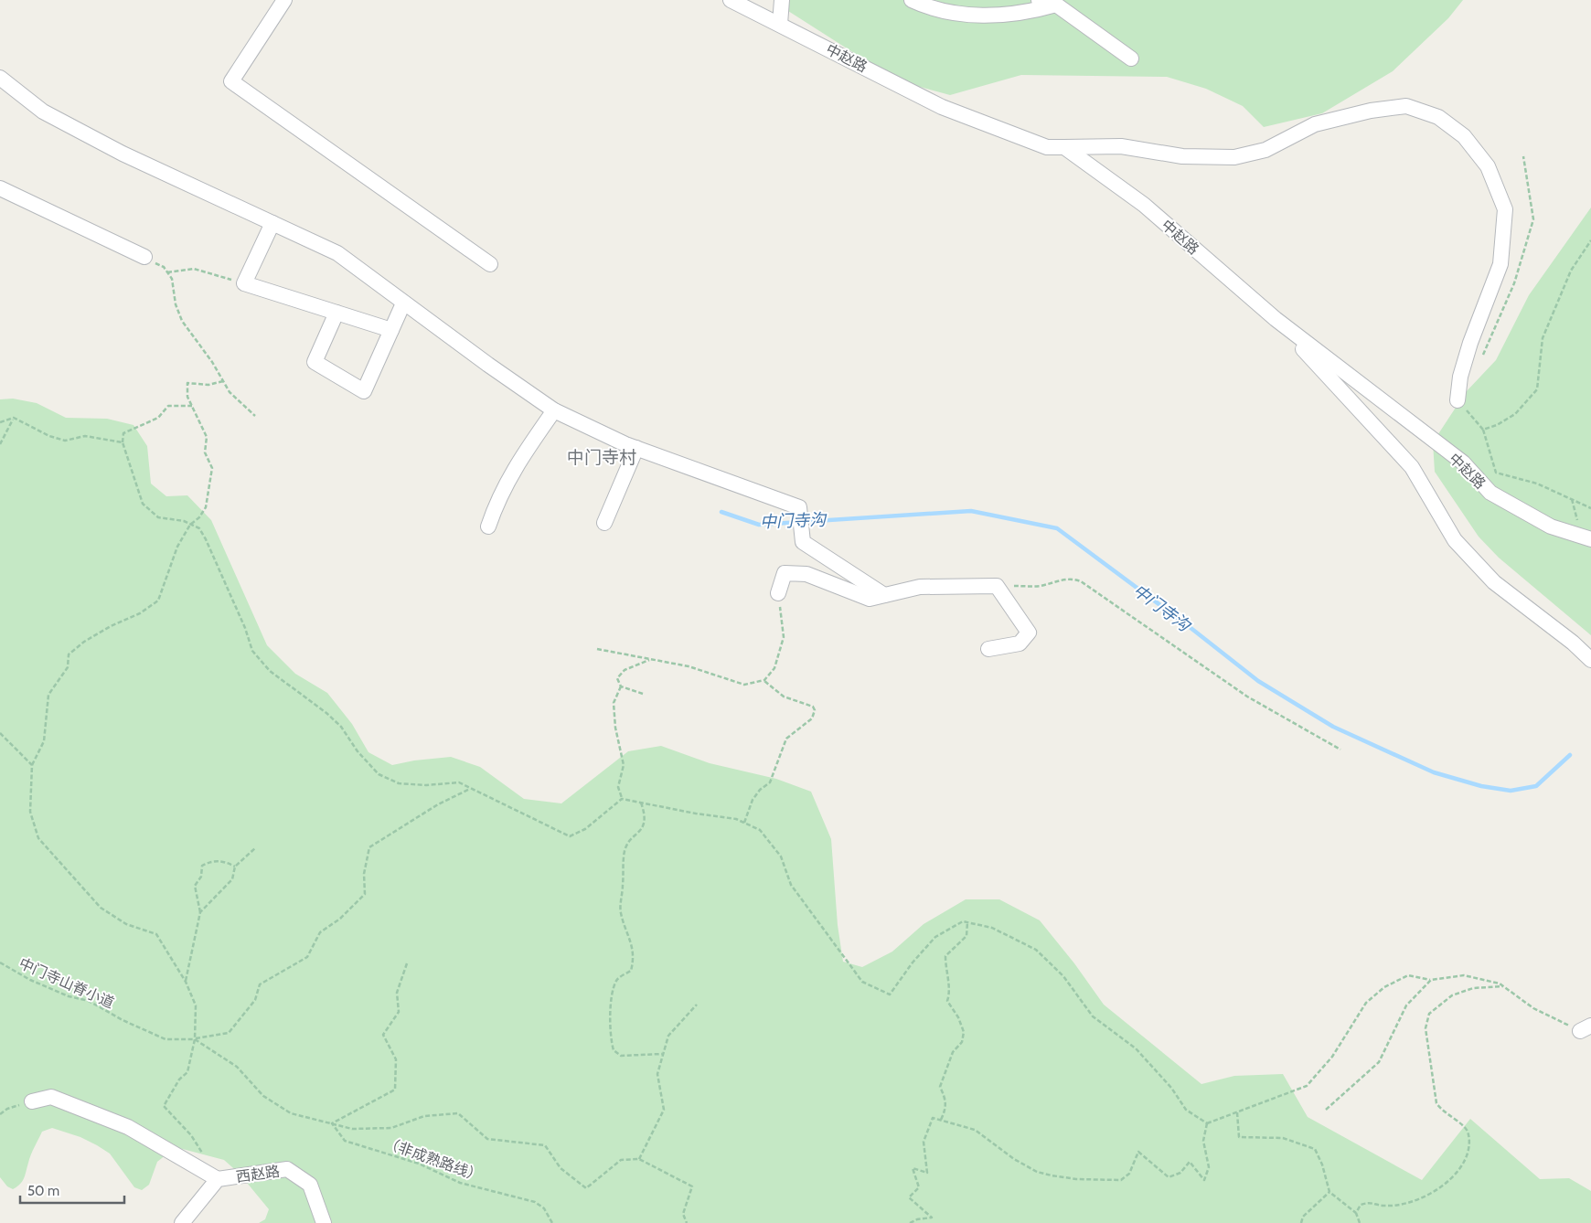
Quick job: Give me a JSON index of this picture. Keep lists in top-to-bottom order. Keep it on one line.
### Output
{"streets":{"street":["中赵路","西赵路"],"path":["中门寺山脊小道","（非成熟路线）"]},"districts":["中门寺村"],"water":["中门寺沟"],"scale_bar":"50 m"}
